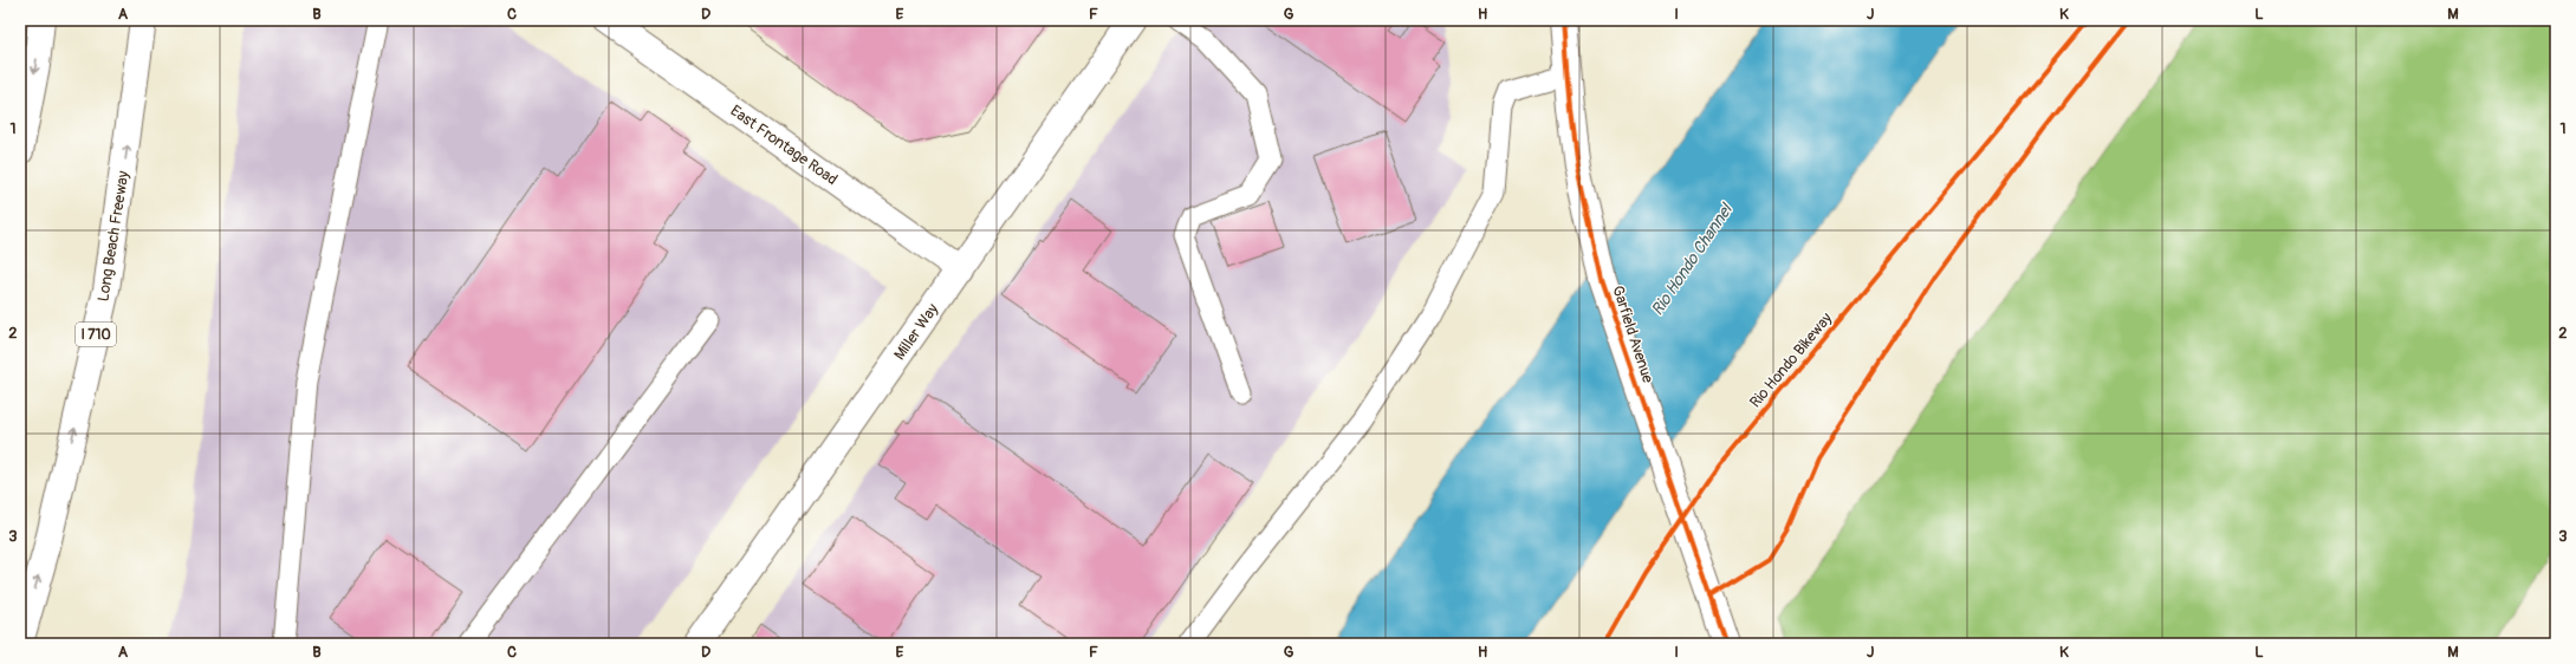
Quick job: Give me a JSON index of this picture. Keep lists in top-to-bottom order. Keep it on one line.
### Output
{"streets":{"main road":["East Frontage Road","Long Beach Freeway","Miller Way","I 710","Garfield Avenue"],"cycle path":["Rio Hondo Bikeway"]},"crossings":[["East Frontage Road","Miller Way"]],"one_way":["Long Beach Freeway"],"water":["Rio Hondo Channel"],"grid":{"columns":["A","B","C","D","E","F","G","H","I","J","K","L","M"],"rows":["1","2","3"]}}
